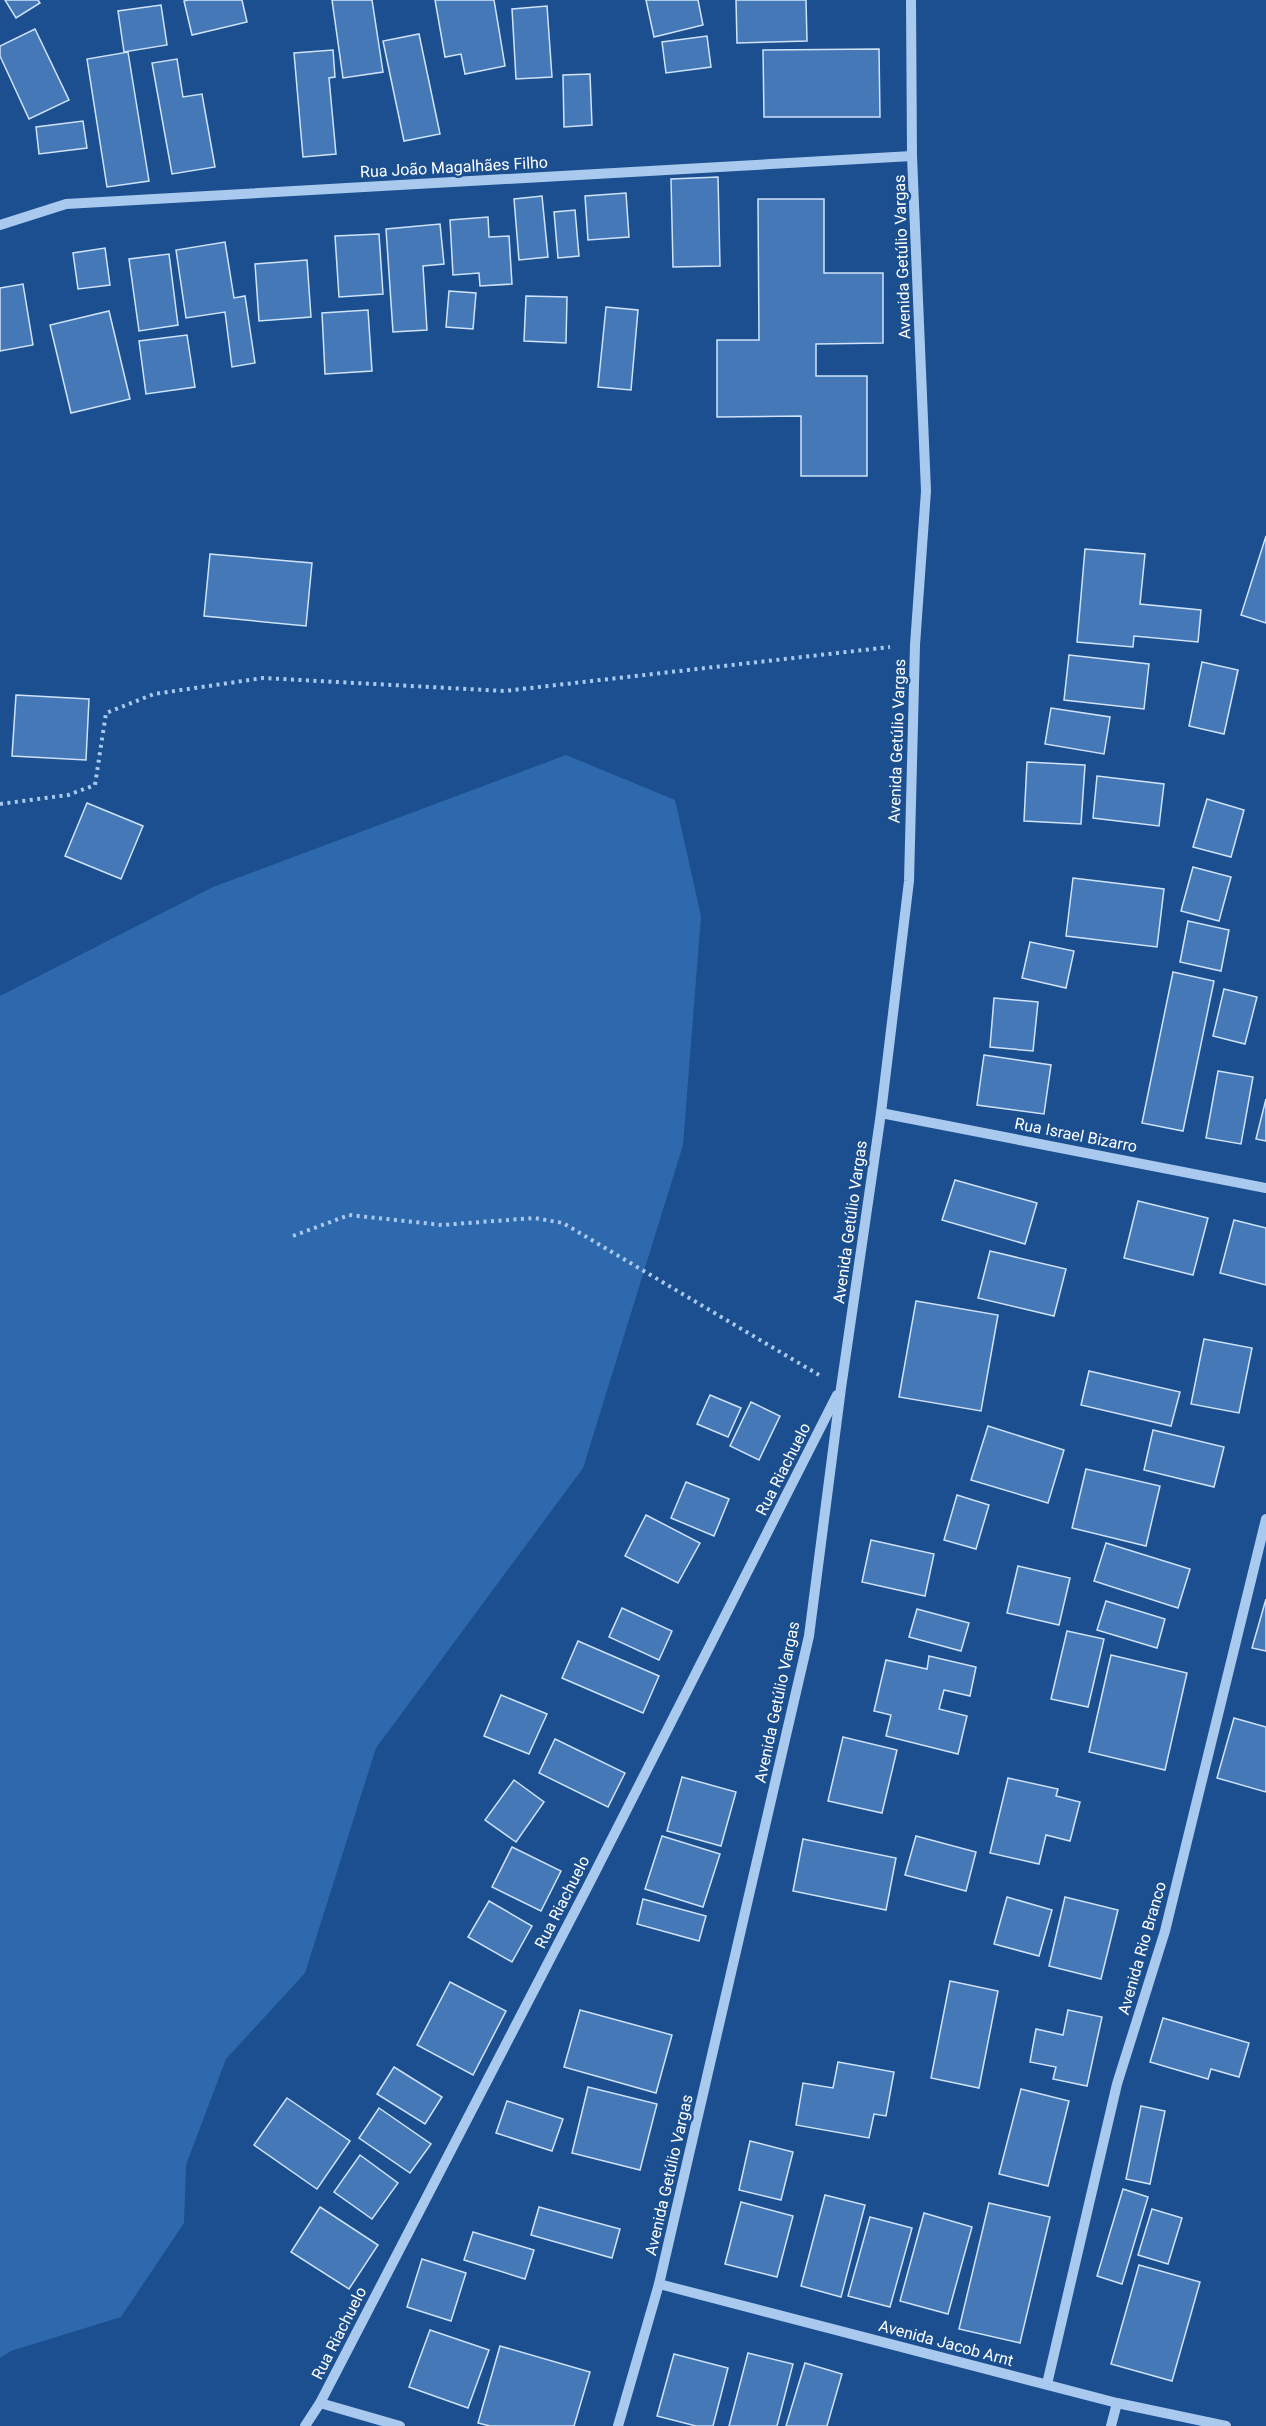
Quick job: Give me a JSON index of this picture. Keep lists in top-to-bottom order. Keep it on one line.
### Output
{"streets":{"street":["Rua João Magalhães Filho","Avenida Getúlio Vargas","Rua Israel Bizarro","Rua Riachuelo","Avenida Rio Branco","Avenida Jacob Arnt"]},"crossings":[["Rua João Magalhães Filho","Avenida Getúlio Vargas"],["Avenida Getúlio Vargas","Rua Israel Bizarro"],["Avenida Getúlio Vargas","Rua Riachuelo"],["Avenida Getúlio Vargas","Avenida Jacob Arnt"],["Avenida Rio Branco","Avenida Jacob Arnt"]]}
